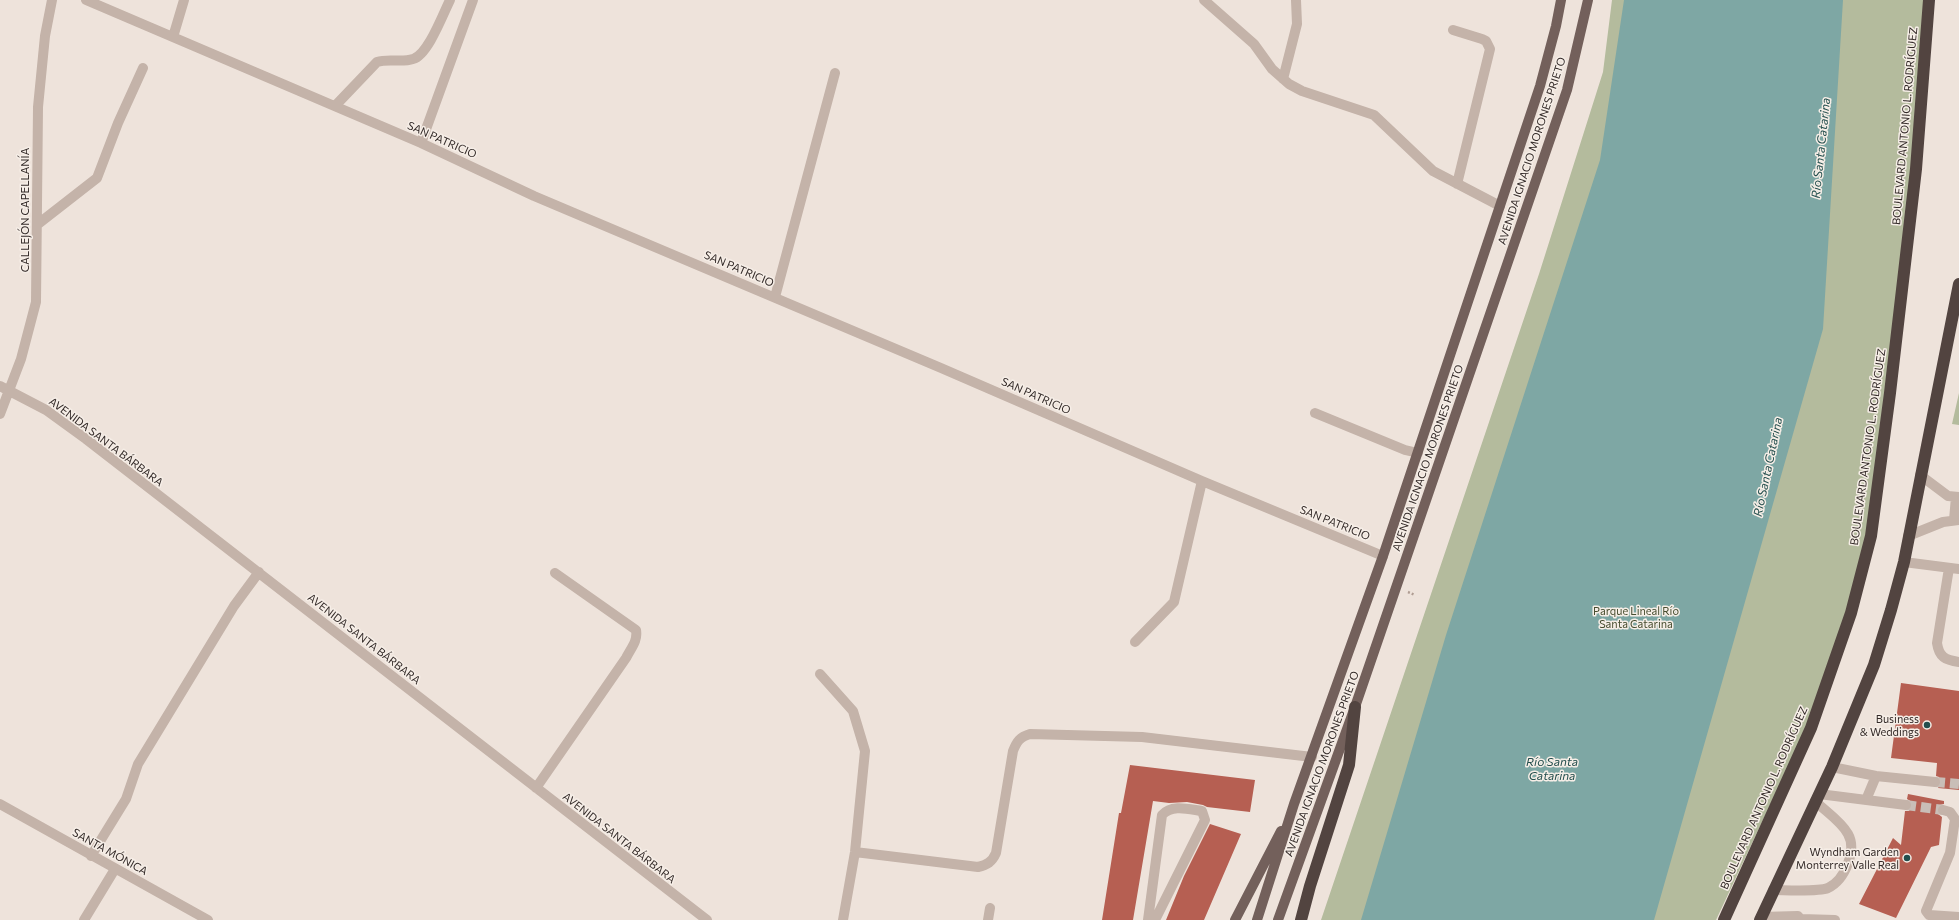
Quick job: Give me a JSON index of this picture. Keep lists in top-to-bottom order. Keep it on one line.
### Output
{"streets":{"highway":["BOULEVARD ANTONIO L. RODRÍGUEZ"],"main road":["AVENIDA IGNACIO MORONES PRIETO"],"street":["SAN PATRICIO","CALLEJÓN CAPELLANÍA","AVENIDA SANTA BÁRBARA","SANTA MÓNICA"]},"crossings":[["SAN PATRICIO","AVENIDA IGNACIO MORONES PRIETO"],["CALLEJÓN CAPELLANÍA","AVENIDA SANTA BÁRBARA"]],"water":["Río Santa Catarina"],"parks":["Parque Lineal Río Santa Catarina"],"places":["Business & Weddings","Wyndham Garden Monterrey Valle Real"]}
